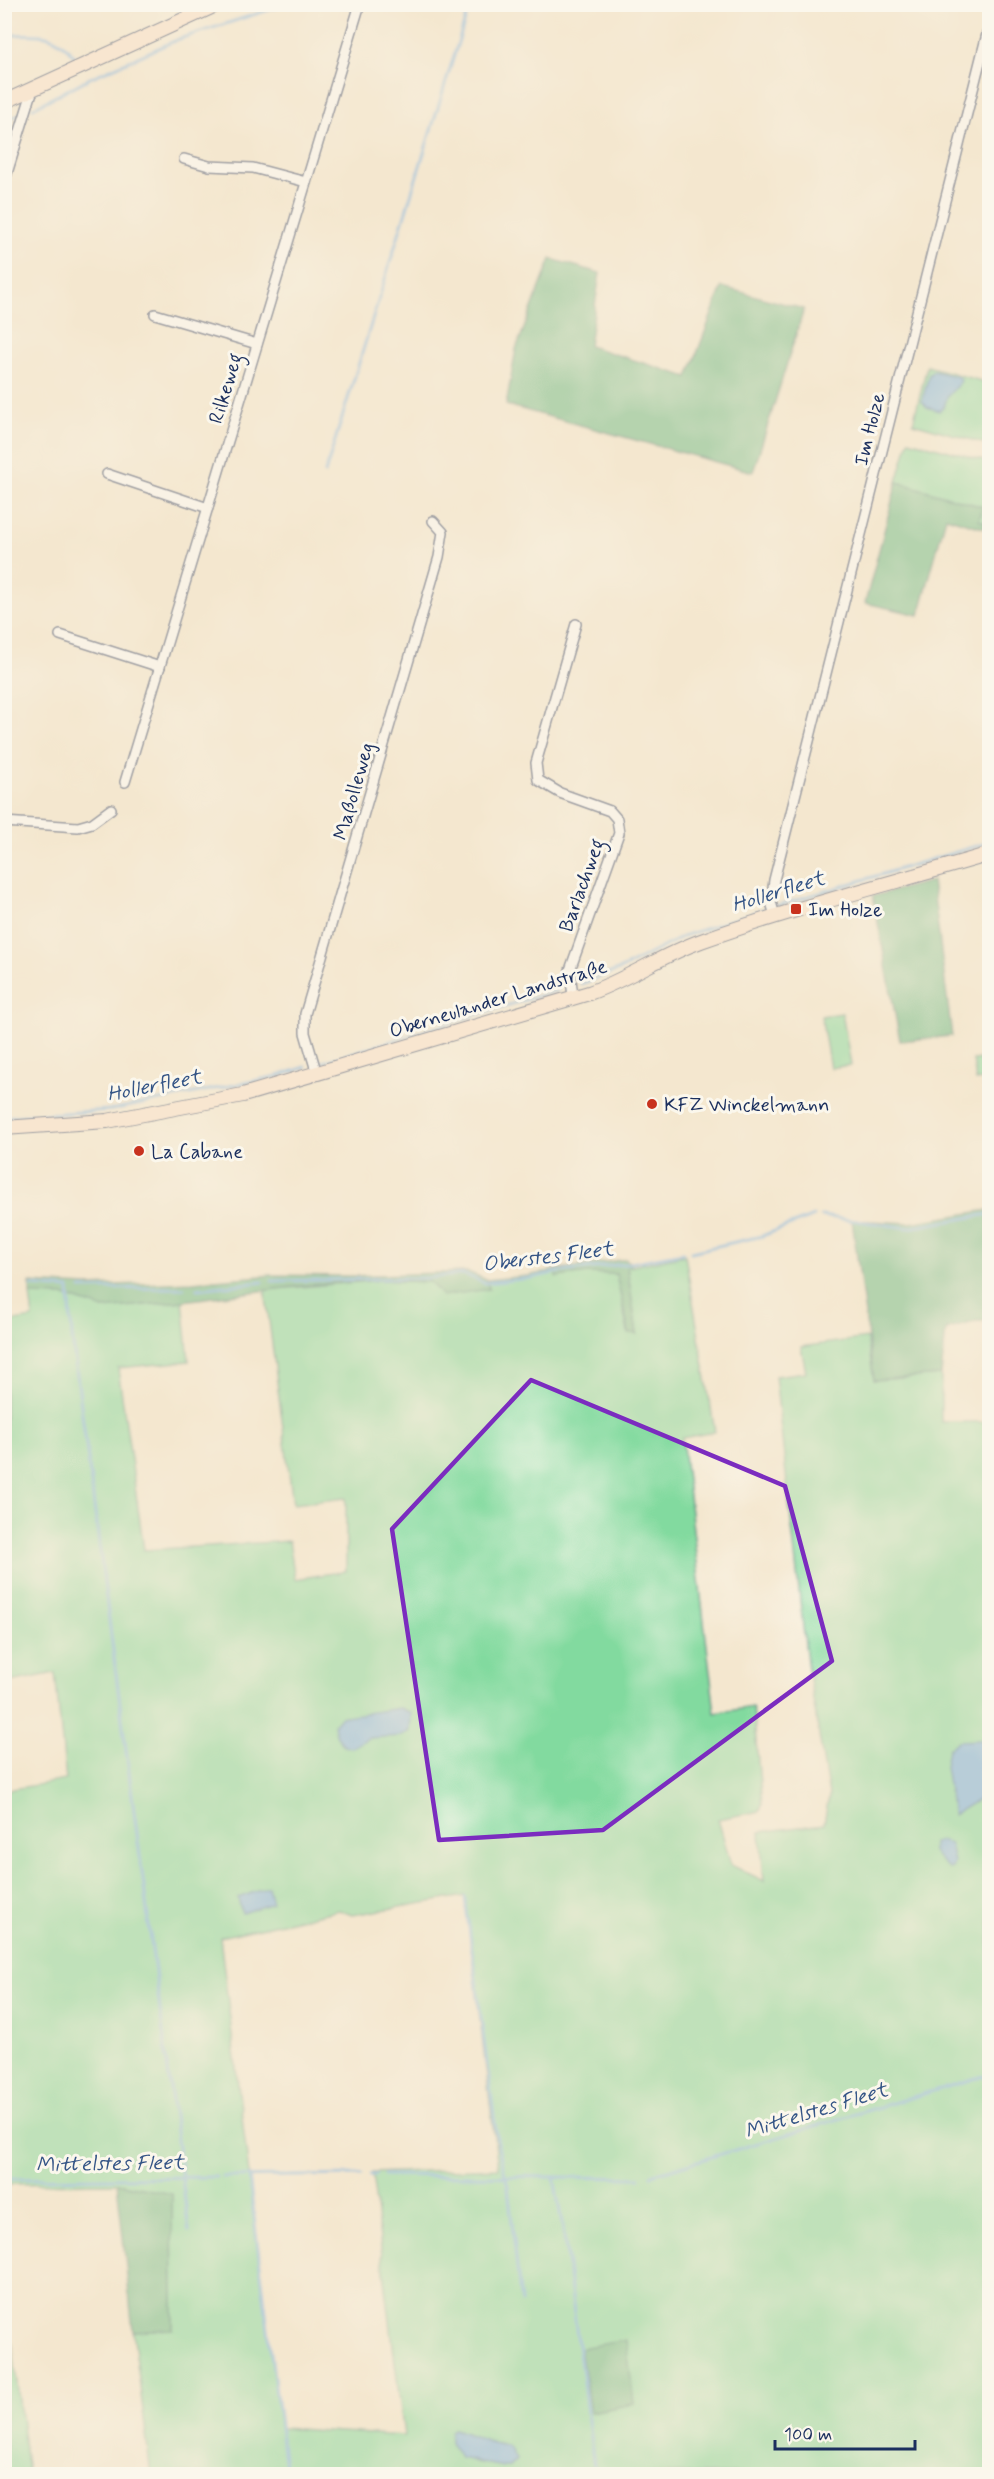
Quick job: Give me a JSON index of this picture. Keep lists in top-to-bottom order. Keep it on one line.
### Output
{"streets":{"street":["Rilkeweg","Im Holze","Maßolleweg","Barlachweg","Oberneulander Landstraße"]},"crossings":[["Im Holze","Oberneulander Landstraße"],["Maßolleweg","Oberneulander Landstraße"],["Barlachweg","Oberneulander Landstraße"]],"water":["Hollerfleet","Oberstes Fleet","Mittelstes Fleet"],"places":{"transit":["Im Holze"],"other":["KFZ Winckelmann","La Cabane"]},"scale_bar":"100 m"}
